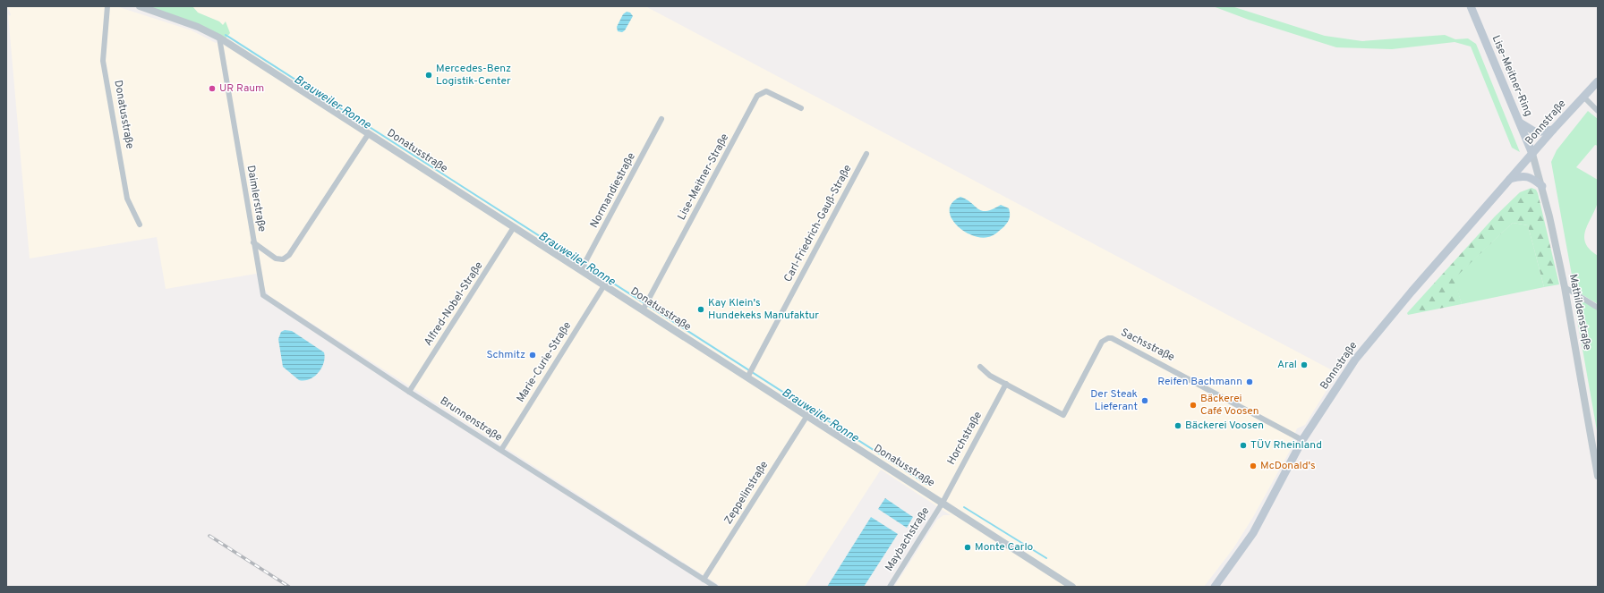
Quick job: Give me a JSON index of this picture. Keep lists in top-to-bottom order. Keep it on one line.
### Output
{"streets":{"main road":["Lise-Meitner-Ring","Bonnstraße"],"street":["Donatusstraße","Lise-Meitner-Straße","Normandiestraße","Daimlerstraße","Carl-Friedrich-Gauß-Straße","Alfred-Nobel-Straße","Mathildenstraße","Sachsstraße","Marie-Curie-Straße","Brunnenstraße","Horchstraße","Zeppelinstraße","Maybachstraße"]},"crossings":[["Lise-Meitner-Ring","Bonnstraße"],["Lise-Meitner-Ring","Mathildenstraße"],["Donatusstraße","Lise-Meitner-Straße"],["Donatusstraße","Normandiestraße"],["Donatusstraße","Daimlerstraße"],["Donatusstraße","Carl-Friedrich-Gauß-Straße"],["Donatusstraße","Alfred-Nobel-Straße"],["Donatusstraße","Marie-Curie-Straße"],["Donatusstraße","Horchstraße"],["Donatusstraße","Zeppelinstraße"],["Donatusstraße","Maybachstraße"],["Bonnstraße","Mathildenstraße"],["Bonnstraße","Sachsstraße"],["Daimlerstraße","Brunnenstraße"],["Alfred-Nobel-Straße","Brunnenstraße"],["Sachsstraße","Horchstraße"],["Marie-Curie-Straße","Brunnenstraße"],["Brunnenstraße","Zeppelinstraße"],["Horchstraße","Maybachstraße"]],"water":["Brauweiler Ronne"],"places":["Mercedes-Benz Logistik-Center","UR Raum","Kay Klein's Hundekeks Manufaktur","Schmitz","Aral","Reifen Bachmann","Der Steak Lieferant","Bäckerei Café Voosen","Bäckerei Voosen","TÜV Rheinland","McDonald's","Monte Carlo"]}
